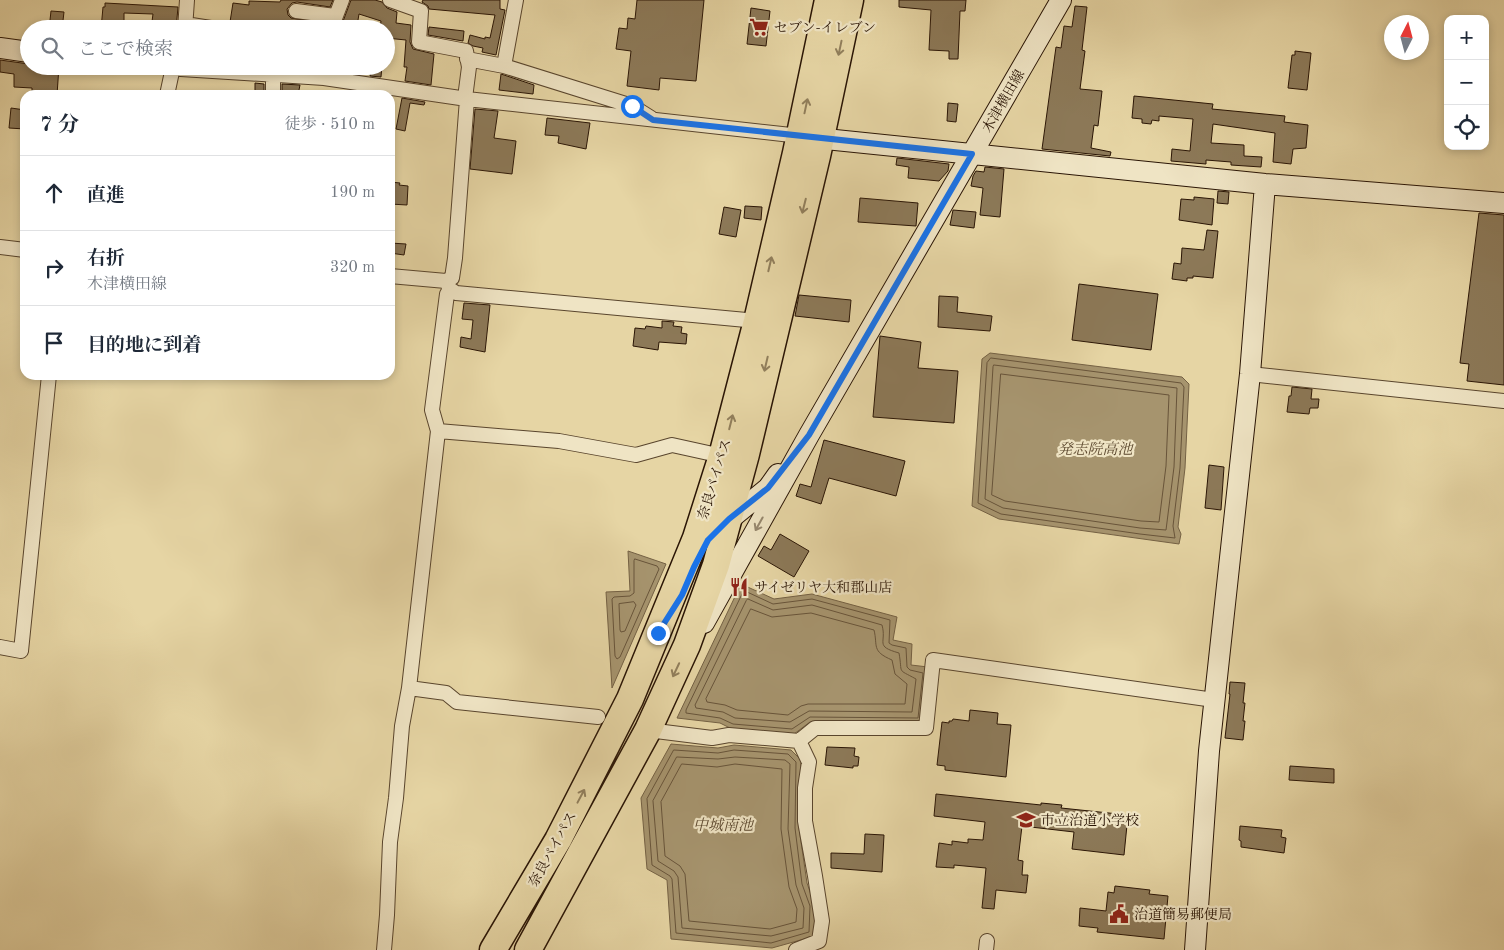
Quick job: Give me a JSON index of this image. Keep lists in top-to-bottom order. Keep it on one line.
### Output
{"streets":{"highway":["奈良バイパス"],"street":["木津横田線"]},"crossings":[["木津横田線","奈良バイパス"]],"water":["発志院高池","中城南池"],"places":{"supermarket":["セブン-イレブン"],"restaurant":["サイゼリヤ大和郡山店"],"school or university":["市立治道小学校"],"public building":["治道簡易郵便局"]},"north":"top","page":{"map_buttons":["+","−"],"search":"ここで検索","heading":["7 分","徒歩 · 510 m"],"list":[["直進","190 m"],["右折","木津横田線","320 m"],"目的地に到着"]}}
